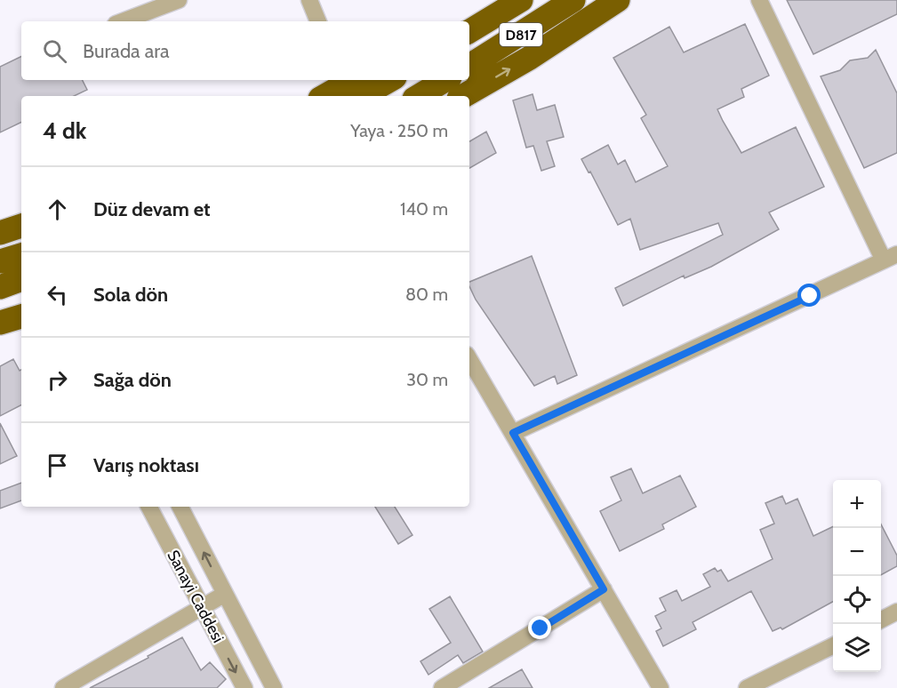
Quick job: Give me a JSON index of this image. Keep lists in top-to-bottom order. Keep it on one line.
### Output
{"streets":{"highway":["D817"],"street":["Sanayi Caddesi"]},"page":{"search":"Burada ara","heading":["4 dk","Yaya · 250 m"],"list":[["Düz devam et","140 m"],["Sola dön","80 m"],["Sağa dön","30 m"],"Varış noktası"],"map_buttons":["+","−"]}}
